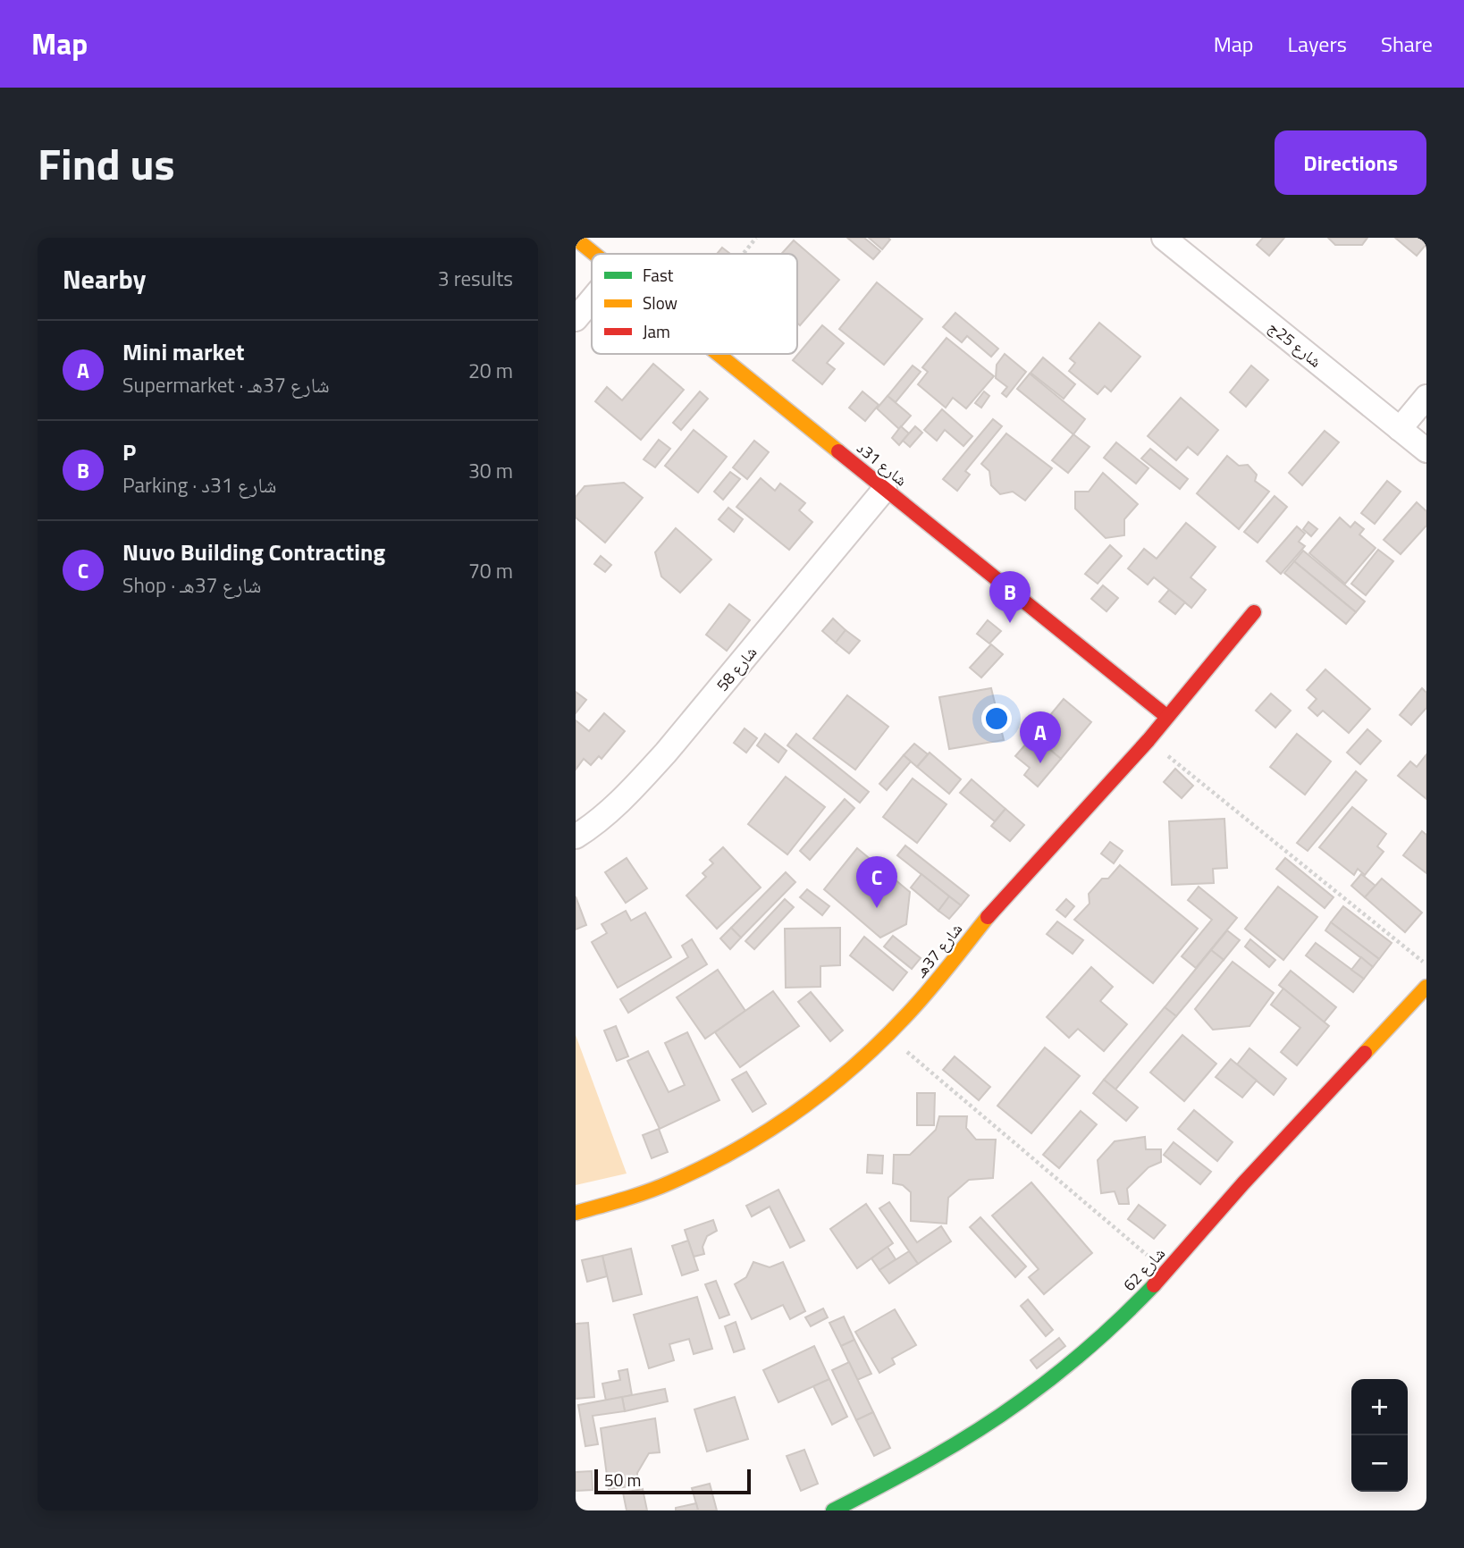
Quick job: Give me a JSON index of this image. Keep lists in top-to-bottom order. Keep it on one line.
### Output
{"streets":{"street":["شارع 25ج","شارع 31د","شارع 58","شارع 37هـ","شارع 62"]},"crossings":[["شارع 31د","شارع 58"],["شارع 31د","شارع 37هـ"]],"legend":["Fast","Slow","Jam"],"scale_bar":"50 m","page":{"header":"Map","nav":["Map","Layers","Share"],"title":"Find us","buttons":"Directions","heading":["Nearby","3 results"],"list":[{"mark":"A","name":"Mini market","note":"Supermarket · شارع 37هـ","value":"20 m"},{"mark":"B","name":"P","note":"Parking · شارع 31د","value":"30 m"},{"mark":"C","name":"Nuvo Building Contracting","note":"Shop · شارع 37هـ","value":"70 m"}],"pins":["B","A","C"],"map_buttons":["+","−"],"scale":"50 m"}}
